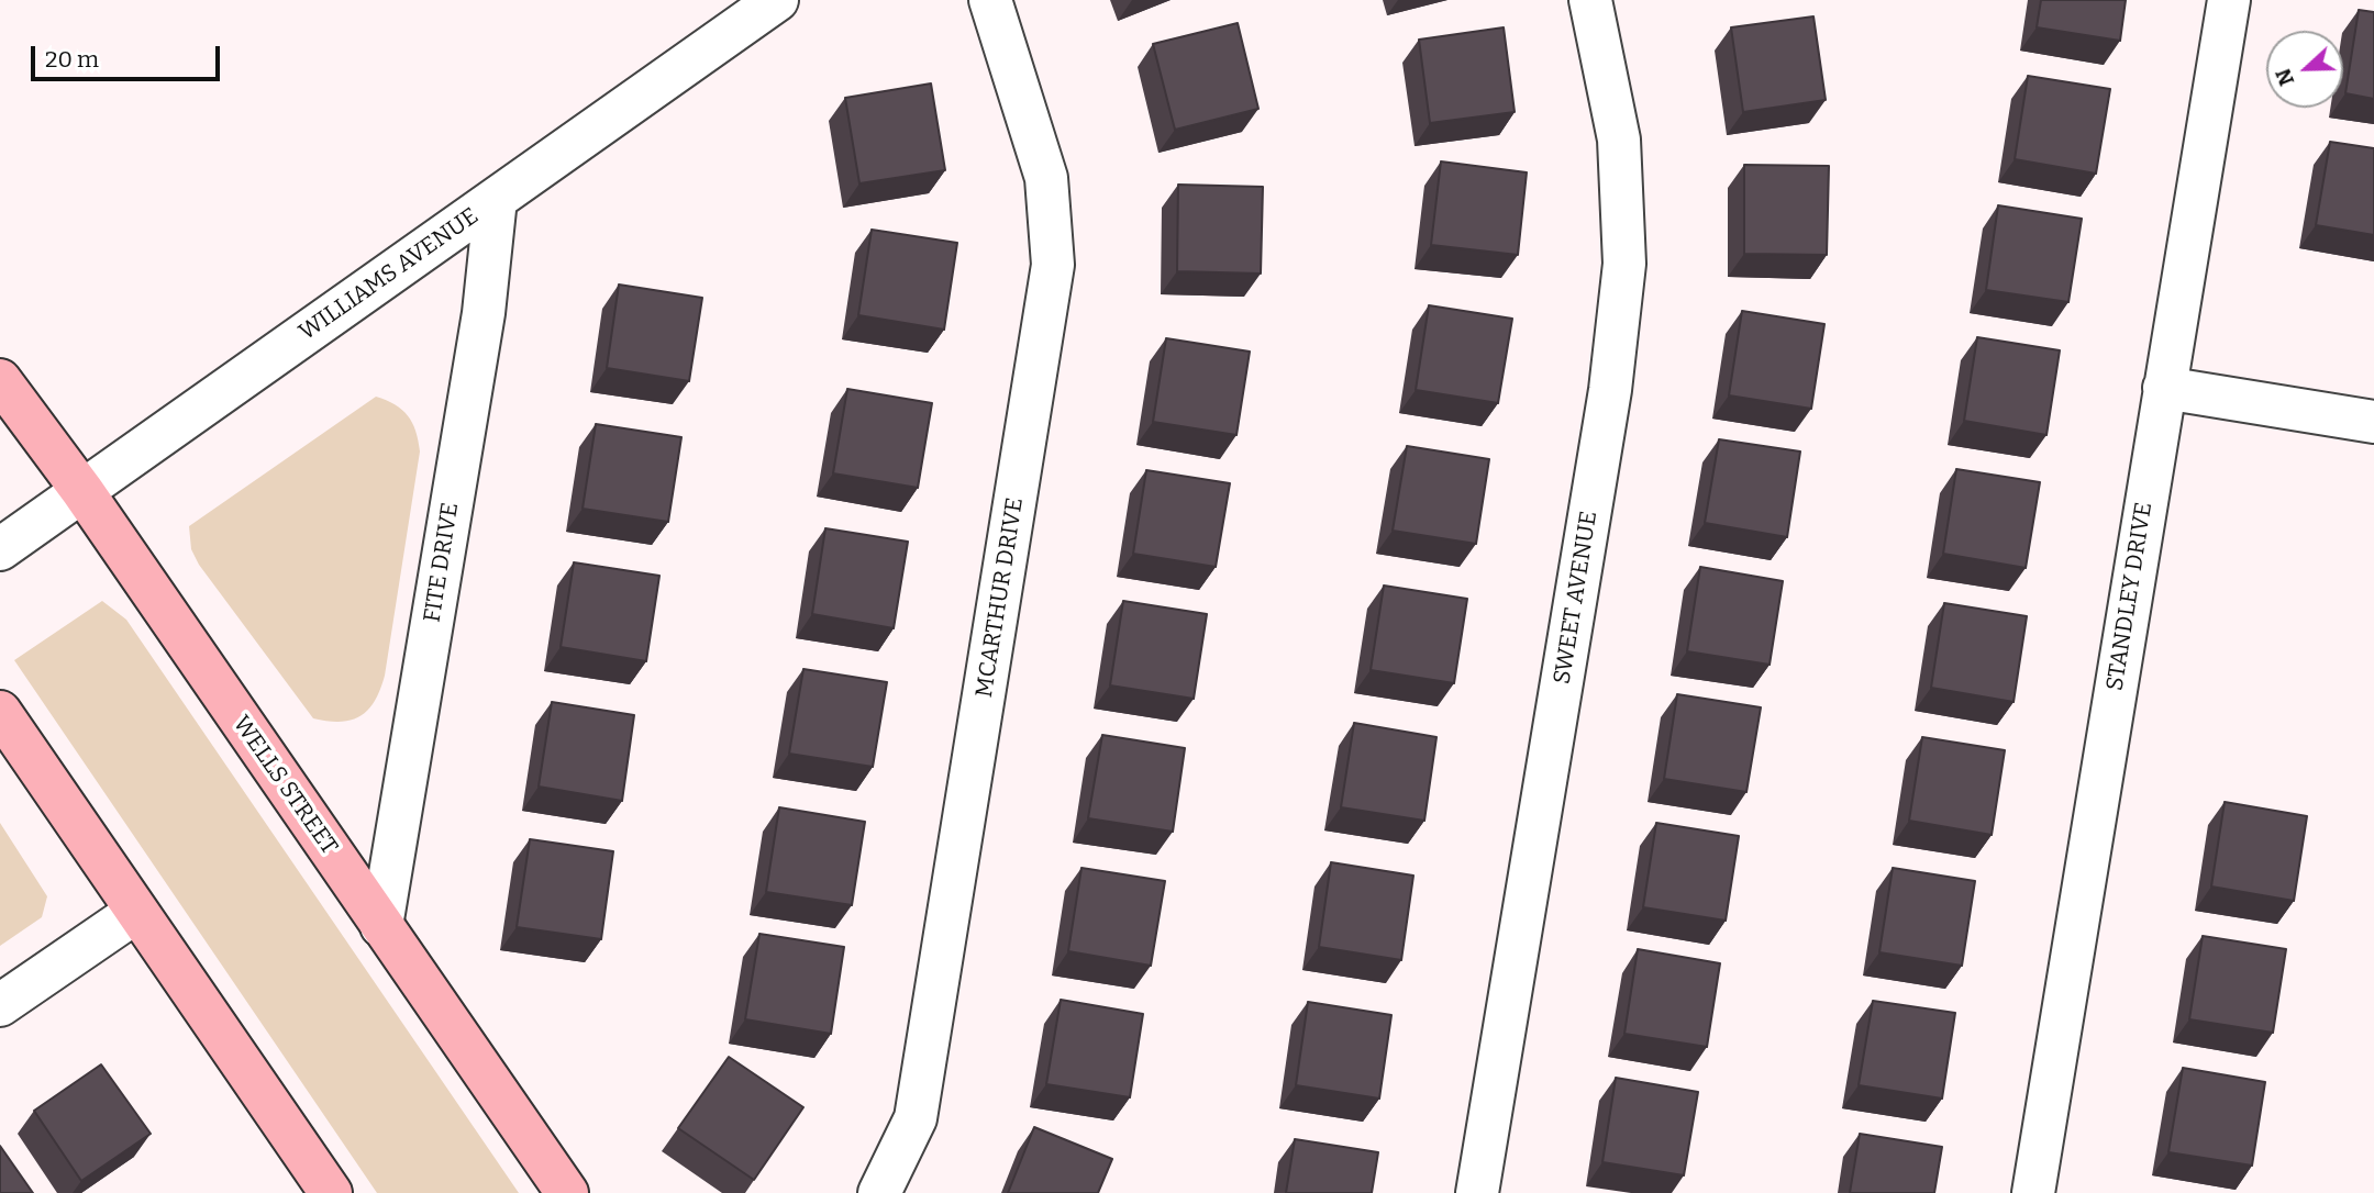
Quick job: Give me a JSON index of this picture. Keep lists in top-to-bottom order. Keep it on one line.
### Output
{"streets":{"street":["WILLIAMS AVENUE","FITE DRIVE","STANDLEY DRIVE","MCARTHUR DRIVE","SWEET AVENUE","WELLS STREET"]},"crossings":[["WILLIAMS AVENUE","FITE DRIVE"],["WILLIAMS AVENUE","WELLS STREET"],["FITE DRIVE","WELLS STREET"]],"scale_bar":"20 m","north":"left"}
